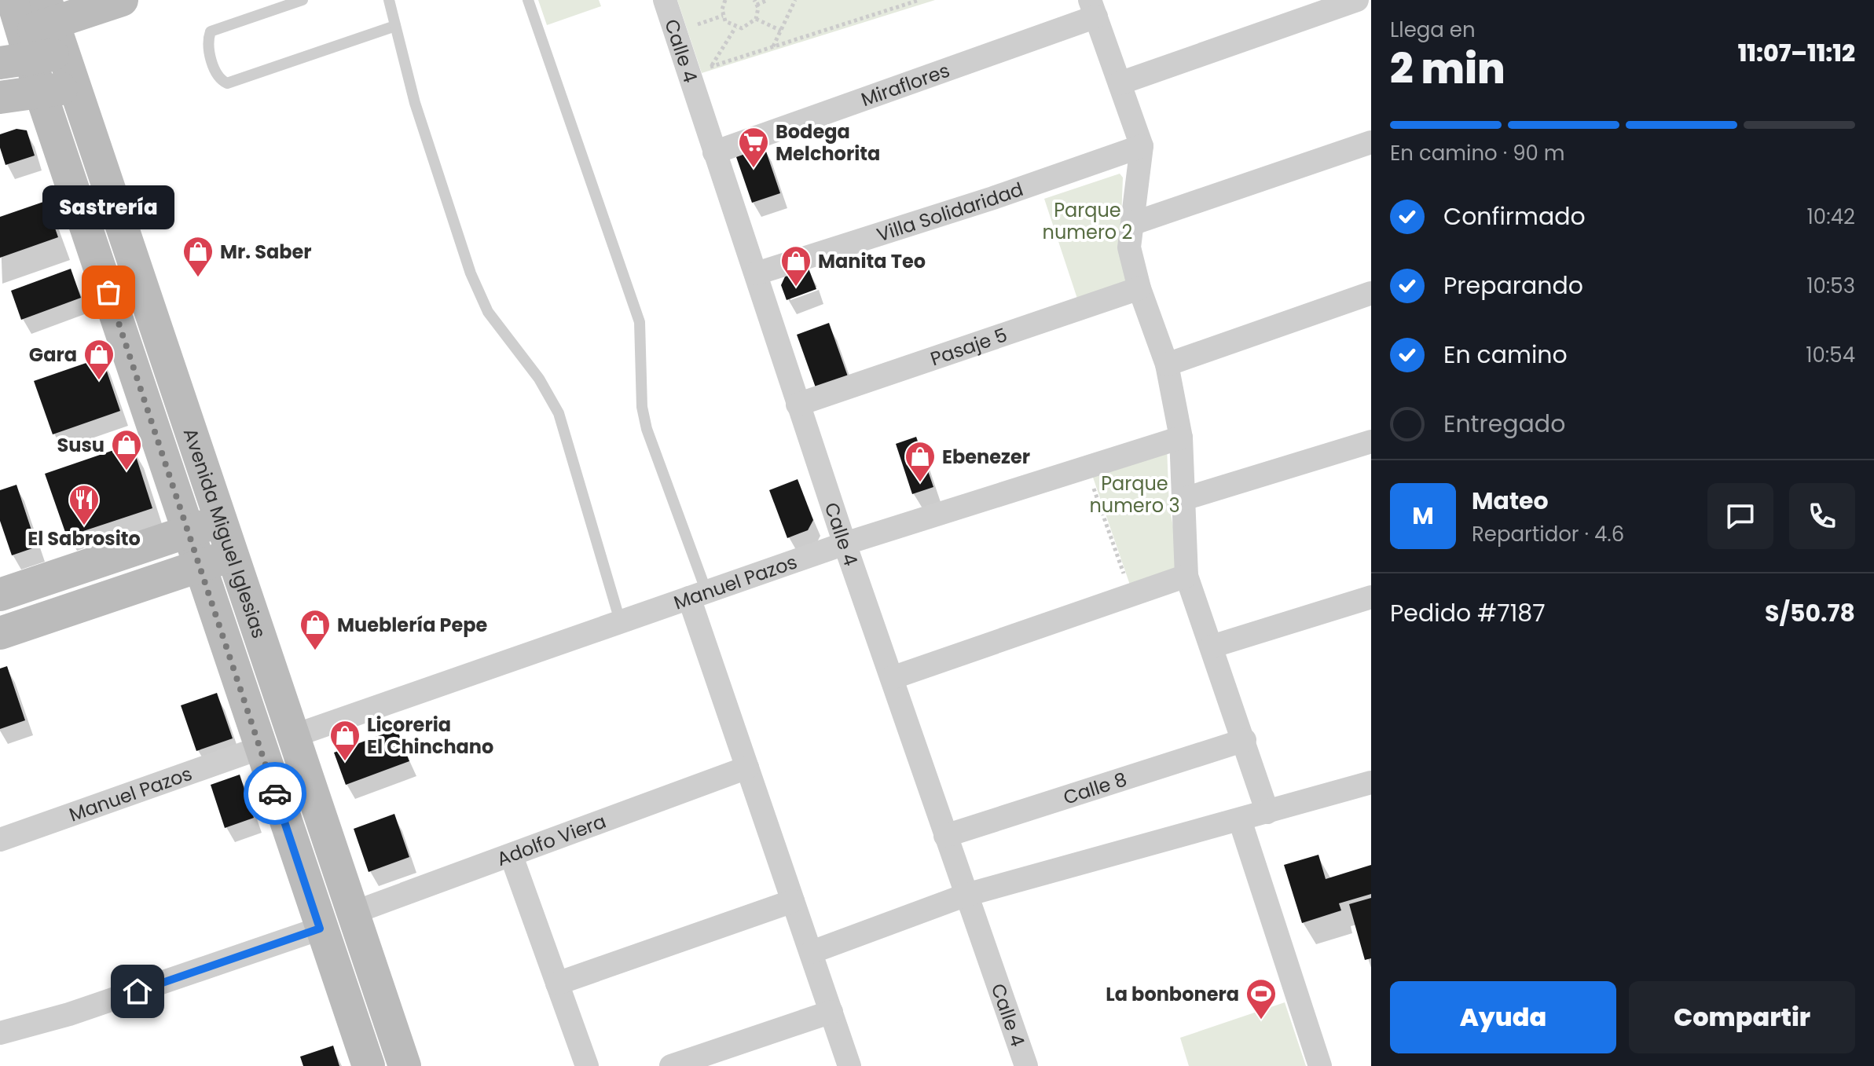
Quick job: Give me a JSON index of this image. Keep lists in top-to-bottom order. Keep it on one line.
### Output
{"streets":{"main road":["Avenida Miguel Iglesias"],"street":["Calle 4","Miraflores","Villa Solidaridad","Pasaje 5","Manuel Pazos","Calle 8","Adolfo Viera"]},"crossings":[["Calle 4","Miraflores"],["Calle 4","Villa Solidaridad"],["Calle 4","Pasaje 5"],["Calle 4","Manuel Pazos"],["Calle 4","Calle 8"],["Avenida Miguel Iglesias","Manuel Pazos"],["Avenida Miguel Iglesias","Adolfo Viera"]],"parks":["Parque numero 2","Parque numero 3"],"places":{"supermarket":["Bodega Melchorita"],"shop":["Mr. Saber","Manita Teo","Gara","Susu","Ebenezer","Mueblería Pepe","Licoreria El Chinchano"],"other":["Sastrería"],"restaurant":["El Sabrosito"],"sports":["La bonbonera"]},"page":{"heading":["2 min","Llega en","11:07–11:12"],"panel":["Mateo","Repartidor · 4.6","Pedido #7187","S/50.78"],"bar":"En camino · 90 m","list":[["Confirmado","10:42"],["Preparando","10:53"],["En camino","10:54"],"Entregado"],"bubble":"Sastrería","round":"M","buttons":["Ayuda","Compartir"]}}
